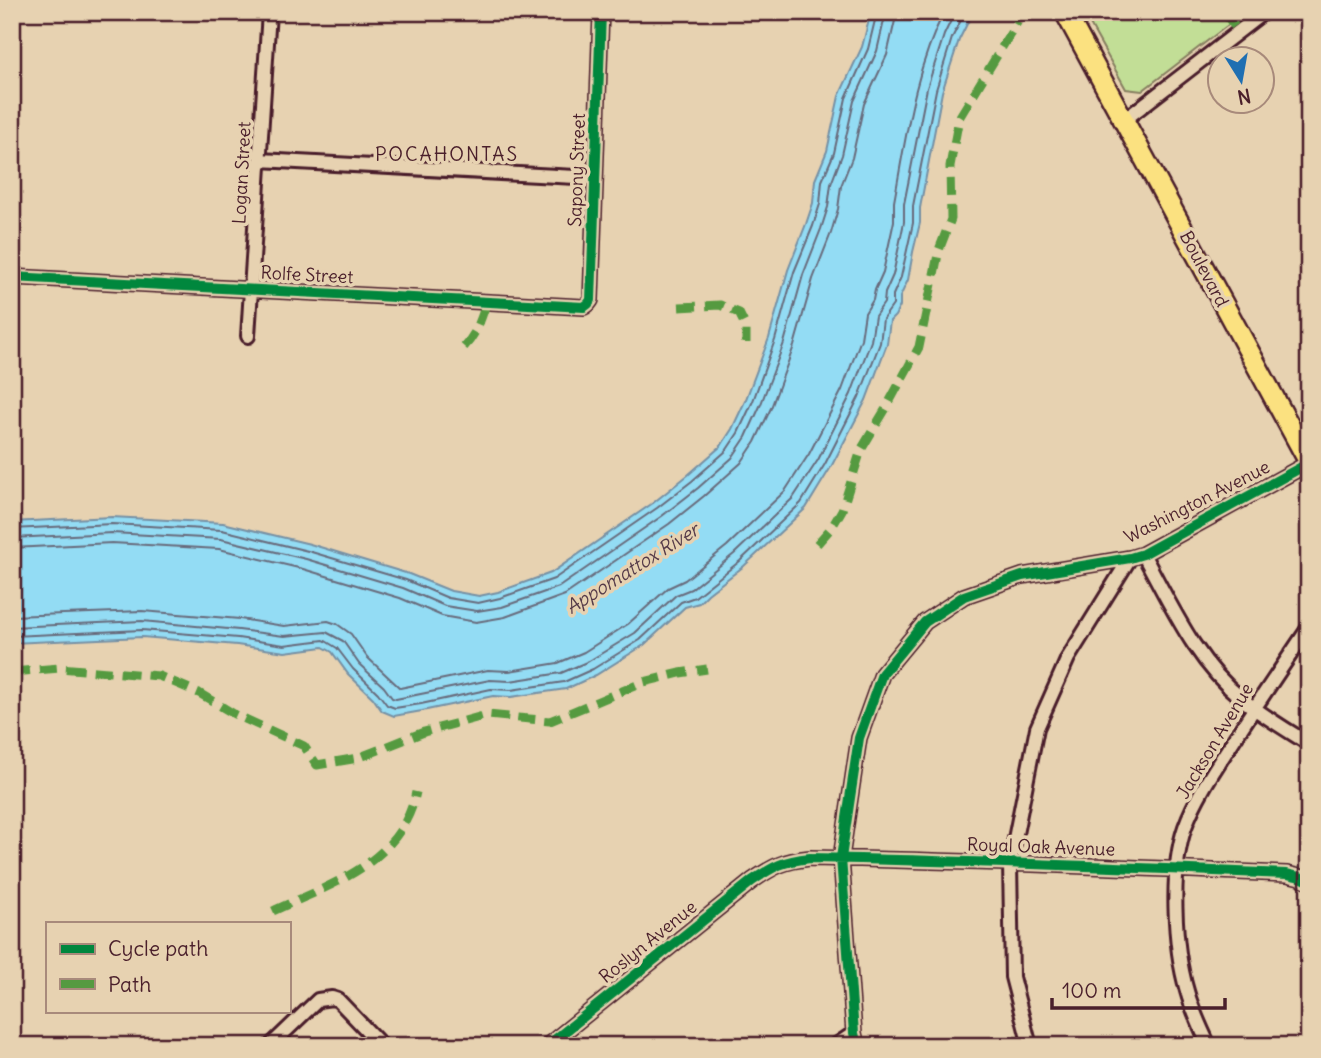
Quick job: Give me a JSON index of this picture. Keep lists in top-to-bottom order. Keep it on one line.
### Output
{"streets":{"main road":["Boulevard"],"street":["Sapony Street","Logan Street","Rolfe Street","Washington Avenue","Jackson Avenue","Royal Oak Avenue","Roslyn Avenue"]},"crossings":[["Sapony Street","Rolfe Street"],["Logan Street","Rolfe Street"],["Boulevard","Washington Avenue"],["Washington Avenue","Royal Oak Avenue"],["Jackson Avenue","Royal Oak Avenue"],["Royal Oak Avenue","Roslyn Avenue"]],"districts":["POCAHONTAS"],"water":["Appomattox River"],"legend":["Cycle path","Path"],"scale_bar":"100 m","north":"bottom"}
